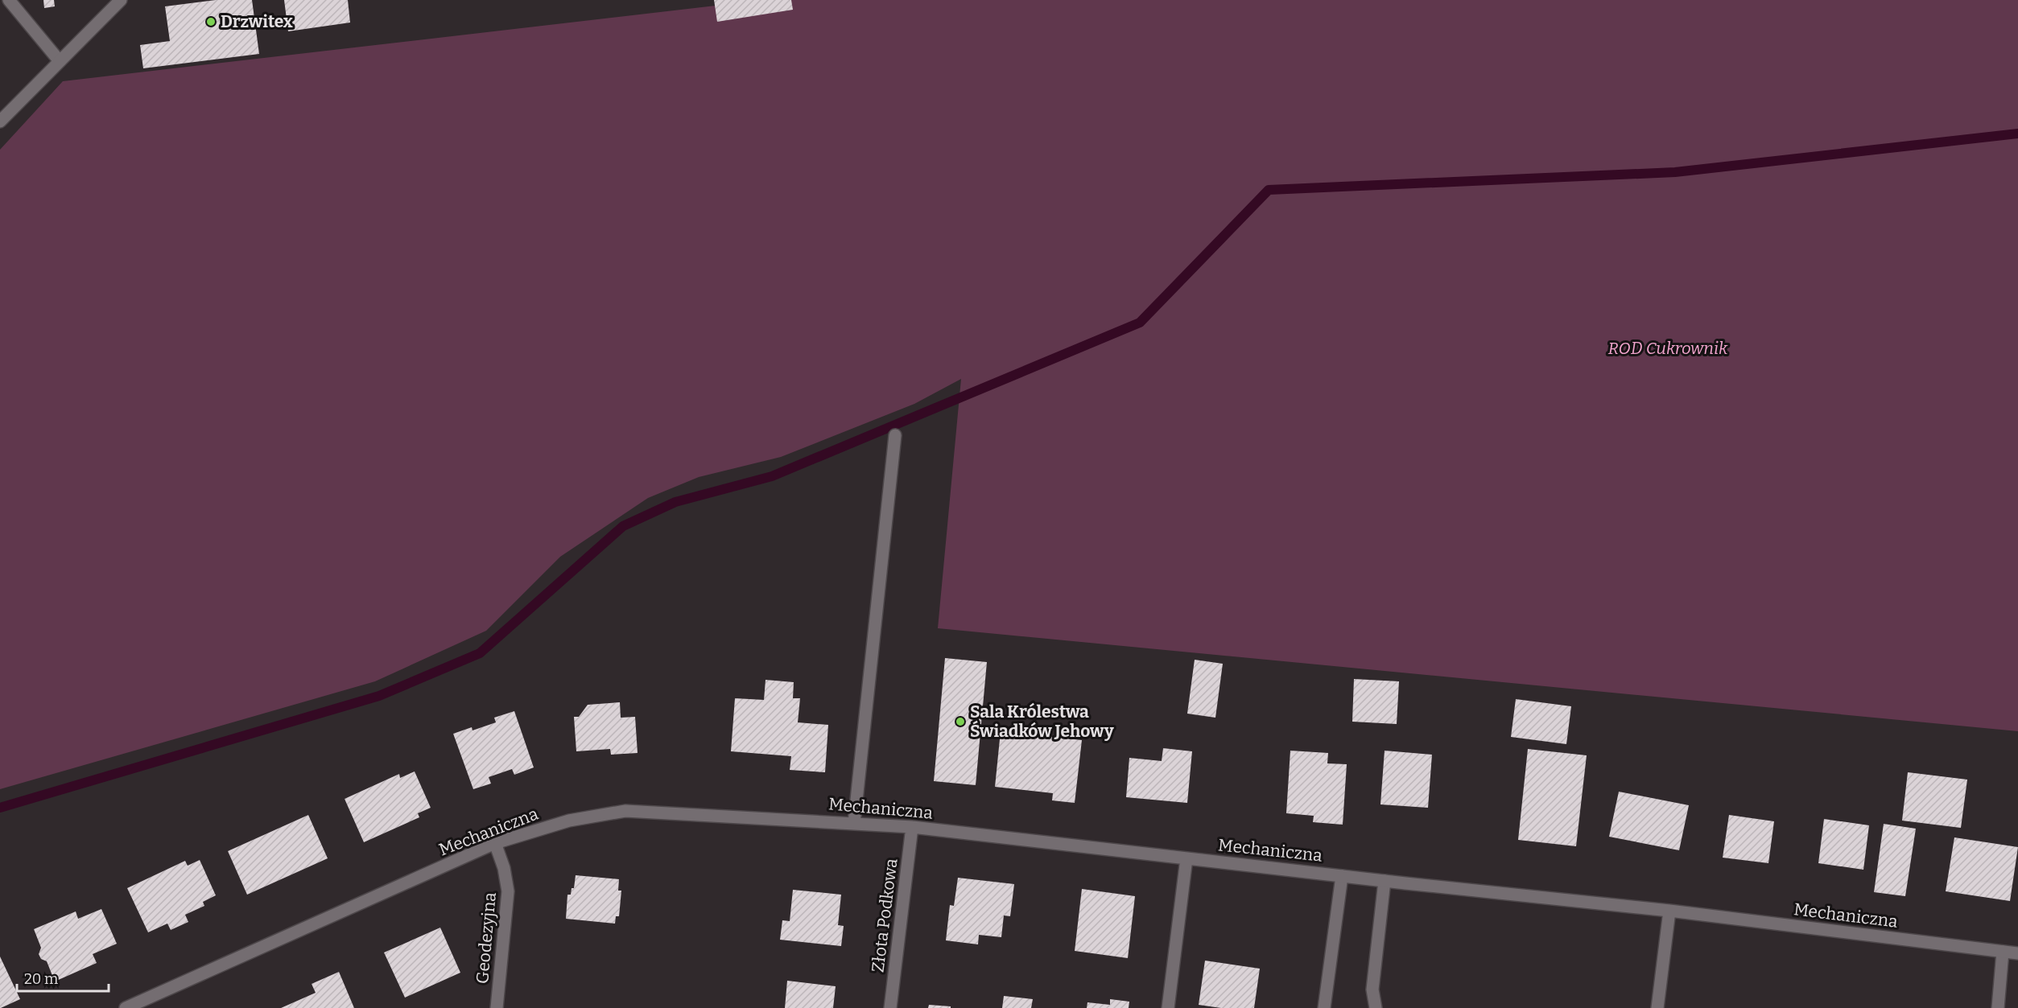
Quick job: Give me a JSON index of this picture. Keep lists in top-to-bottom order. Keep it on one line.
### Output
{"streets":{"street":["Mechaniczna","Złota Podkowa","Geodezyjna"]},"crossings":[["Mechaniczna","Złota Podkowa"],["Mechaniczna","Geodezyjna"]],"parks":["ROD Cukrownik"],"places":["Drzwitex","Sala Królestwa Świadków Jehowy"],"scale_bar":"20 m"}
